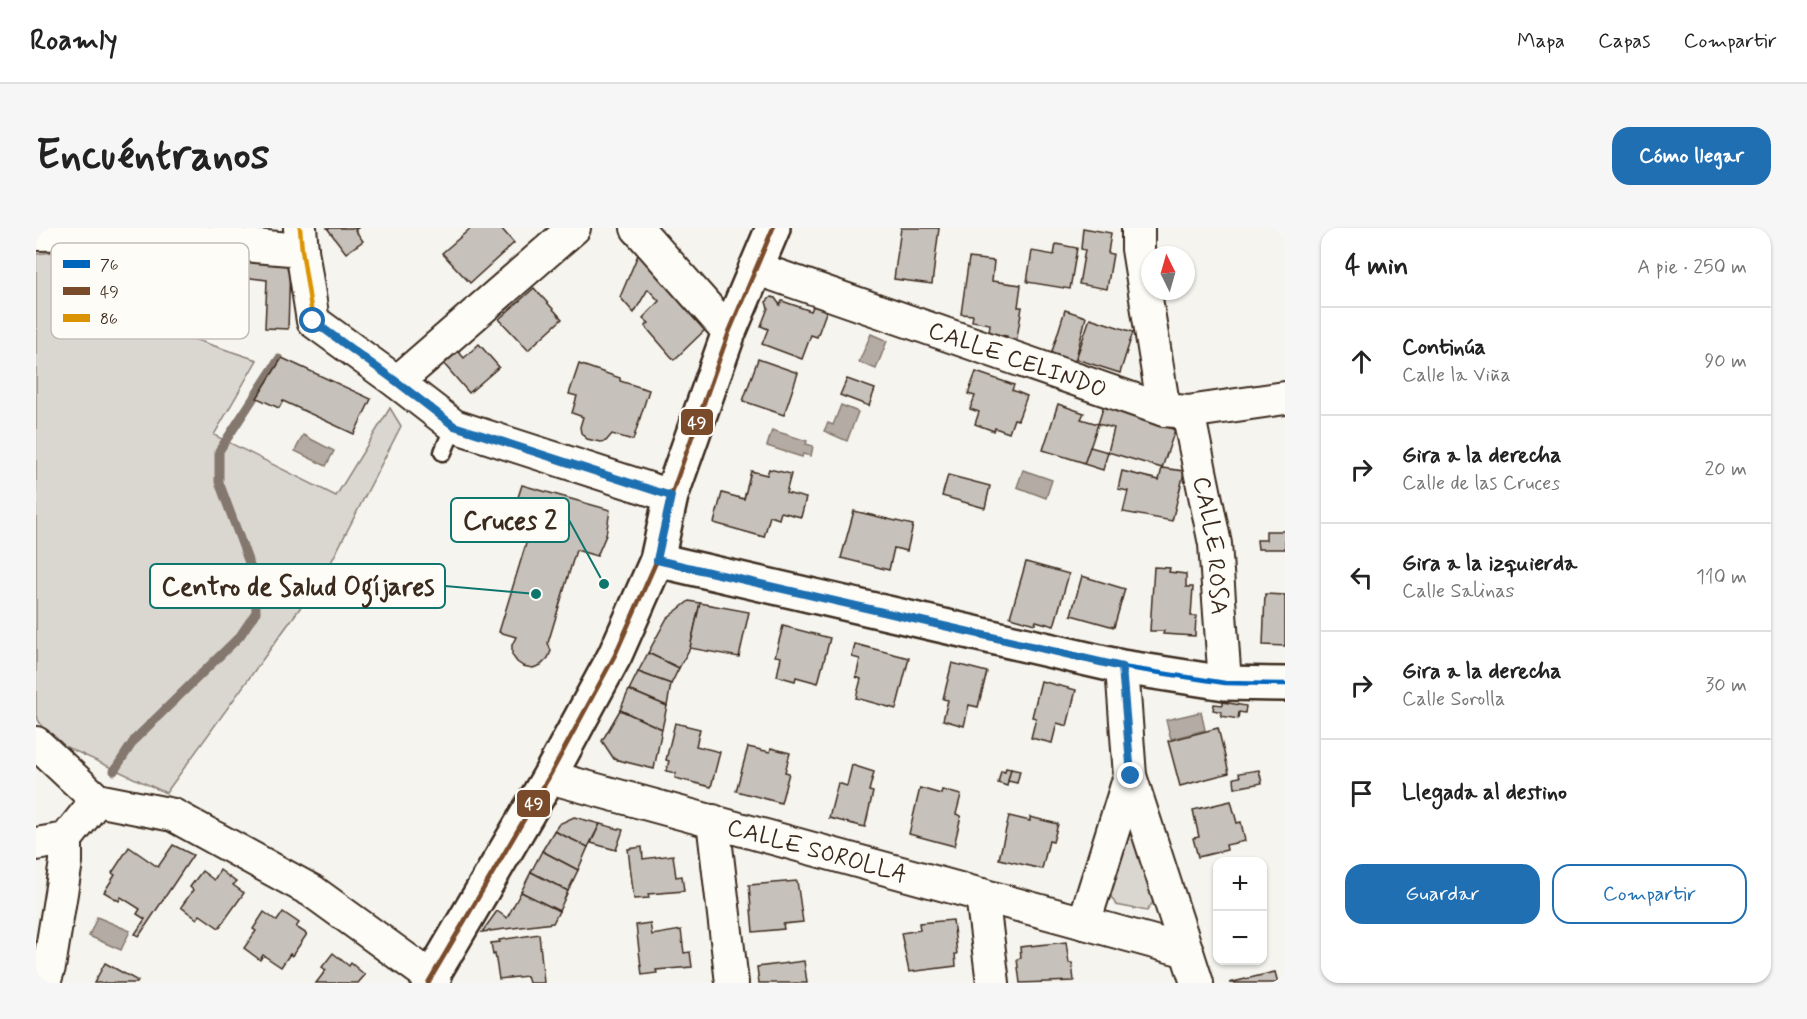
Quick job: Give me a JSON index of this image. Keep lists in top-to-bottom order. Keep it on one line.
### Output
{"streets":{"street":["CALLE CELINDO","CALLE ROSA","CALLE SOROLLA"]},"crossings":[["CALLE CELINDO","CALLE ROSA"]],"places":["Cruces 2","Centro de Salud Ogíjares"],"lines":["transit line 49","transit line 86","transit line 76"],"legend":["76","49","86"],"north":"top","page":{"header":"Roamly","nav":["Mapa","Capas","Compartir"],"buttons":["Cómo llegar",["Guardar","Compartir"]],"title":"Encuéntranos","heading":["4 min","A pie · 250 m"],"list":[["Continúa","Calle la Viña","90 m"],["Gira a la derecha","Calle de las Cruces","20 m"],["Gira a la izquierda","Calle Salinas","110 m"],["Gira a la derecha","Calle Sorolla","30 m"],"Llegada al destino"],"map_buttons":["+","−"]}}
